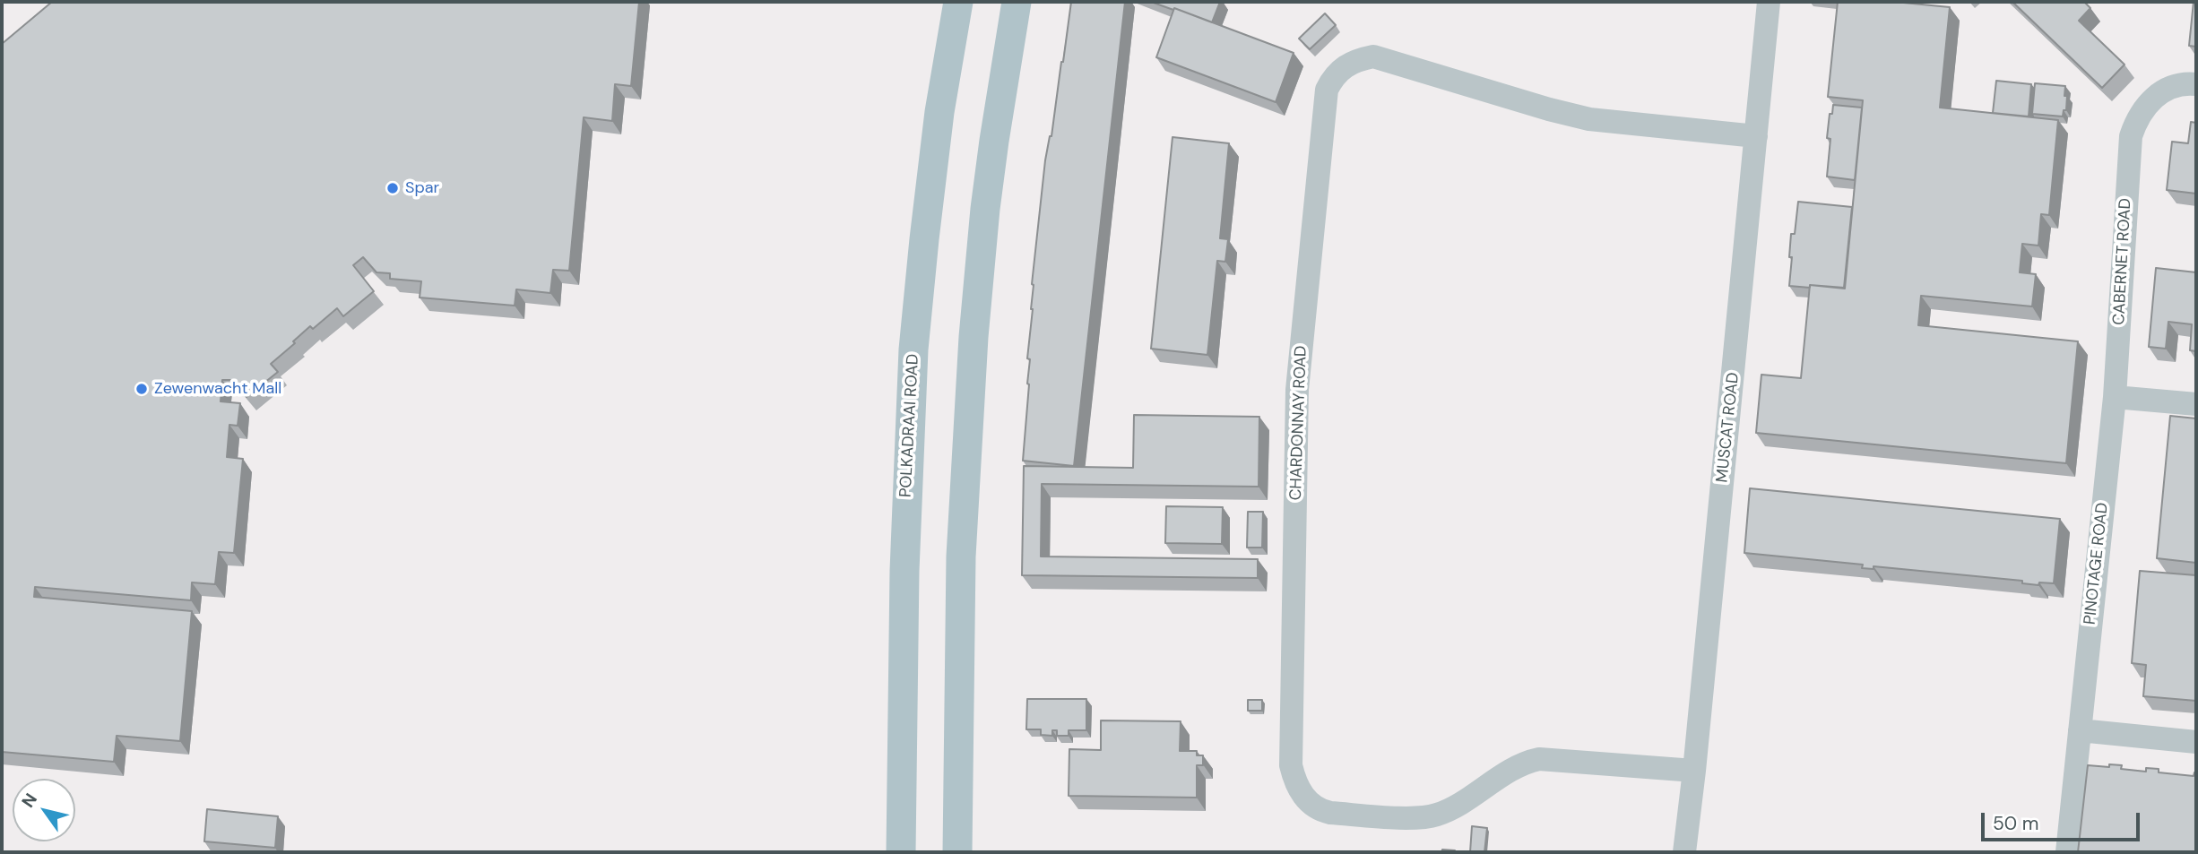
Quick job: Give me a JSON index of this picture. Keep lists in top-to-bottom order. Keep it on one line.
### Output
{"streets":{"main road":["POLKADRAAI ROAD"],"street":["CABERNET ROAD","CHARDONNAY ROAD","MUSCAT ROAD","PINOTAGE ROAD"]},"crossings":[["CABERNET ROAD","PINOTAGE ROAD"],["CHARDONNAY ROAD","MUSCAT ROAD"]],"places":["Spar","Zewenwacht Mall"],"scale_bar":"50 m","north":"top left"}
